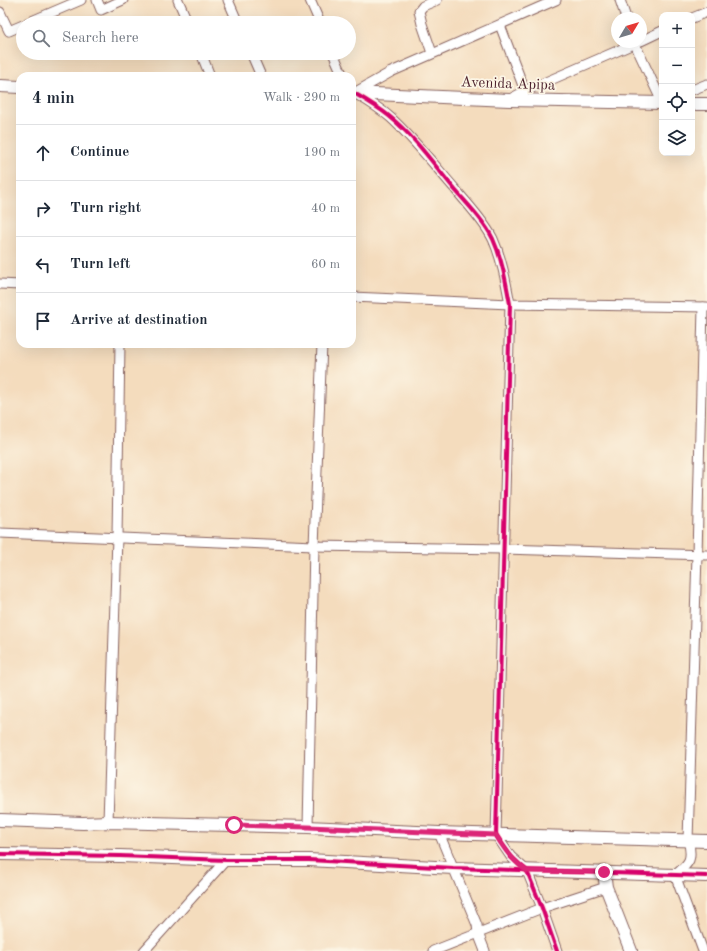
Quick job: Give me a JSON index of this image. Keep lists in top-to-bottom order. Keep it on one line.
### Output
{"streets":{"street":["Avenida Apipa"]},"north":"top right","page":{"map_buttons":["+","−"],"search":"Search here","heading":["4 min","Walk · 290 m"],"list":[["Continue","190 m"],["Turn right","40 m"],["Turn left","60 m"],"Arrive at destination"]}}
